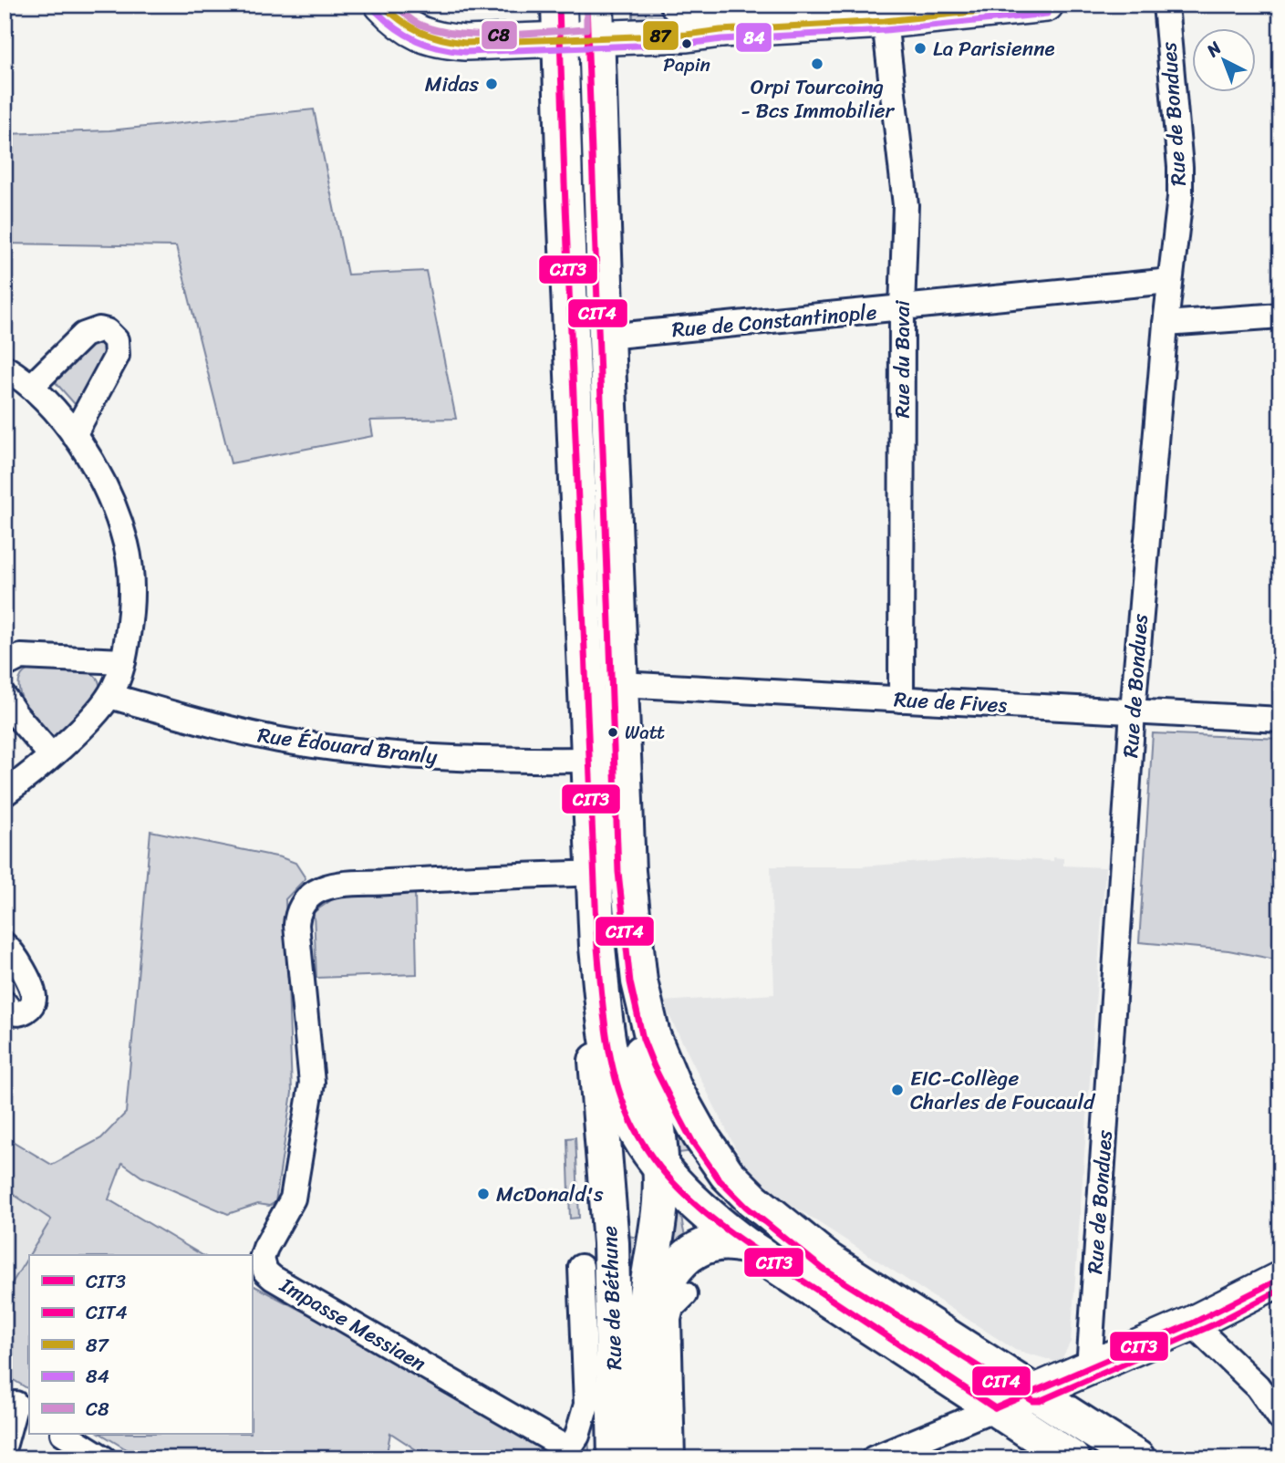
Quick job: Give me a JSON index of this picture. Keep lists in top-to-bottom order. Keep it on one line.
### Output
{"streets":{"main road":["Rue de Béthune"],"street":["Rue de Bondues","Rue de Constantinople","Rue du Bavai","Rue de Fives","Rue Édouard Branly","Impasse Messiaen"]},"crossings":[["Rue de Bondues","Rue de Constantinople"],["Rue de Bondues","Rue de Fives"],["Rue de Constantinople","Rue du Bavai"],["Rue du Bavai","Rue de Fives"],["Rue de Béthune","Impasse Messiaen"]],"places":["Papin","La Parisienne","Orpi Tourcoing - Bcs Immobilier","Midas","Watt","EIC-Collège Charles de Foucauld","McDonald's"],"lines":["transit line CIT3","transit line CIT4","transit line 87","transit line C8","transit line 84"],"legend":["CIT3","CIT4","87","84","C8"],"north":"top left"}
